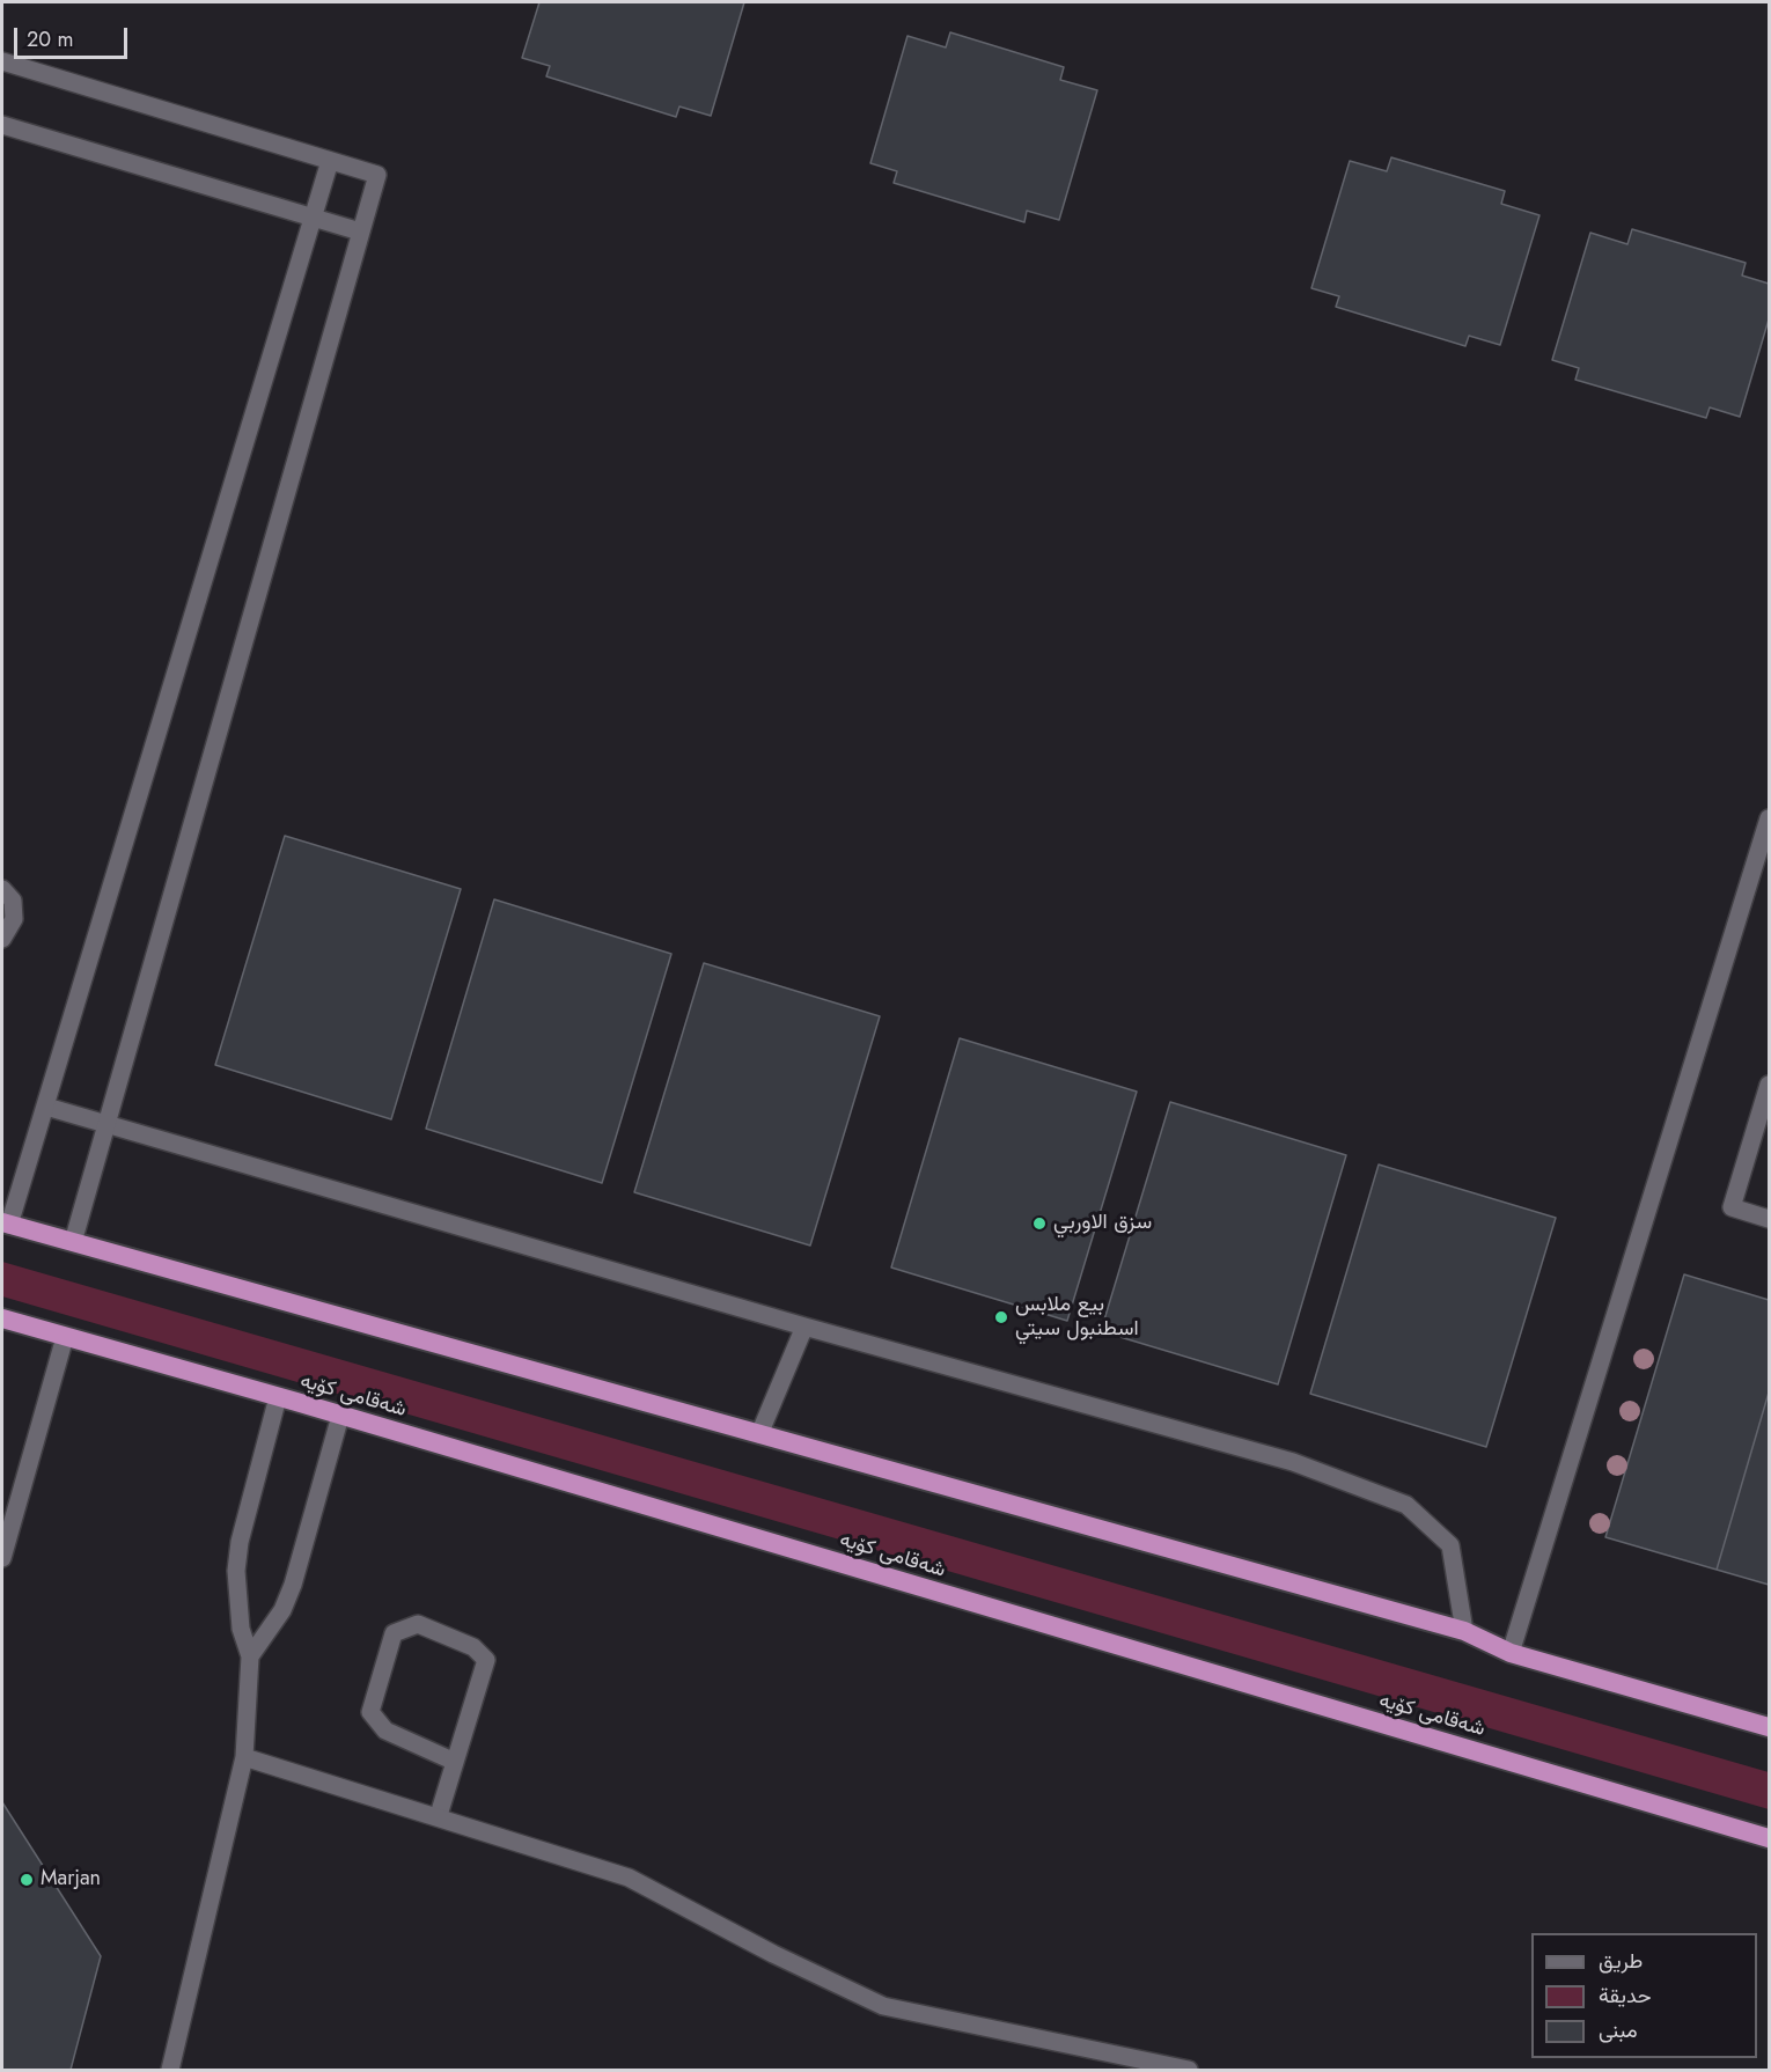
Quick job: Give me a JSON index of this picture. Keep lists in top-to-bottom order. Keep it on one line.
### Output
{"streets":{"highway":["شەقامی کۆیە"]},"places":["سزق الاوربي","بيع ملابس اسطنبول سيتي","Marjan"],"legend":["طريق","حديقة","مبنى"],"scale_bar":"20 m"}
